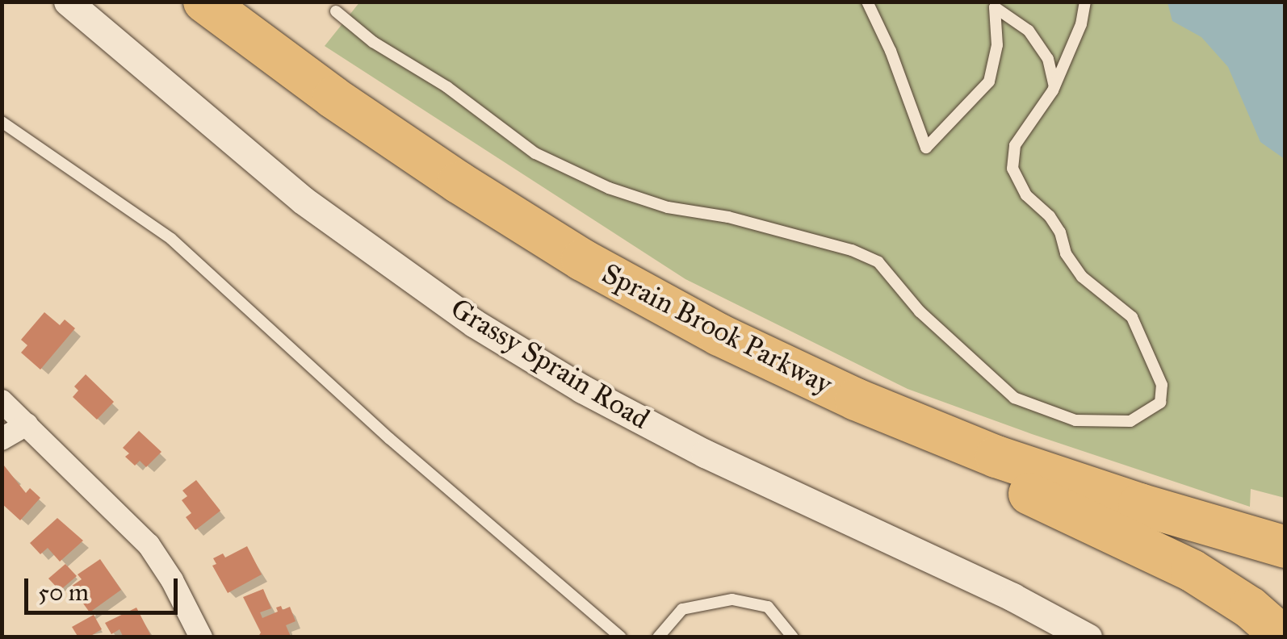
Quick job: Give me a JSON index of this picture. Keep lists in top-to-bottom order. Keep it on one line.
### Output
{"streets":{"highway":["Sprain Brook Parkway"],"street":["Grassy Sprain Road"]},"scale_bar":"50 m"}
